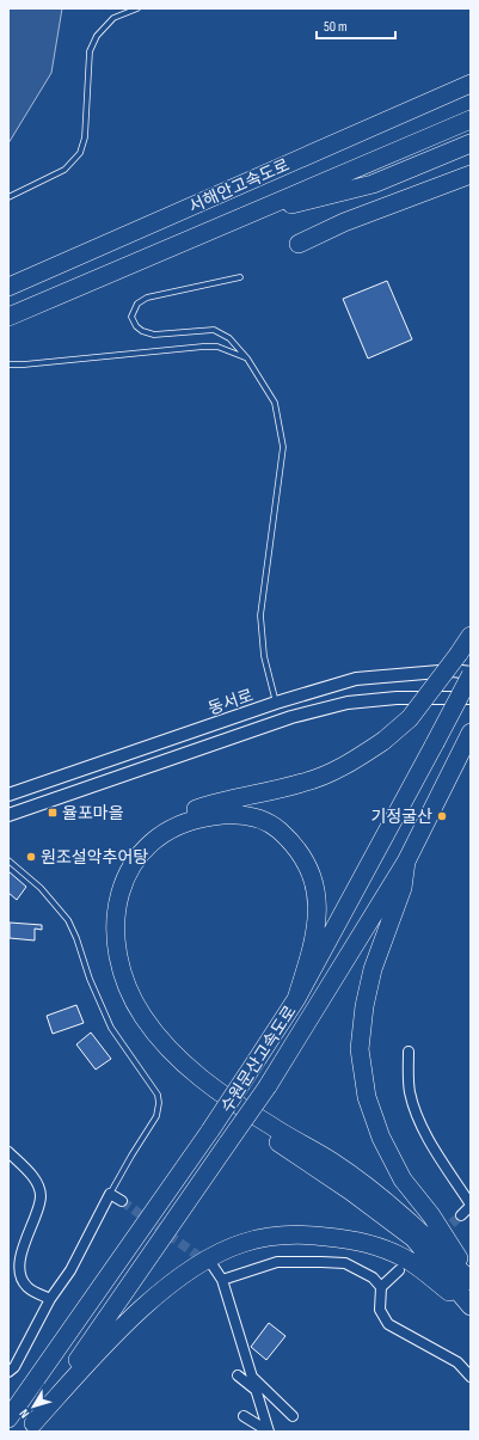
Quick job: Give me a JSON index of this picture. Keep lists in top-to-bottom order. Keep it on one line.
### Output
{"streets":{"highway":["서해안고속도로","수원문산고속도로"],"street":["동서로"]},"crossings":[["동서로","수원문산고속도로"]],"places":{"transit":["율포마을"],"other":["기정굴산","원조설악추어탕"]},"scale_bar":"50 m","north":"bottom left"}
